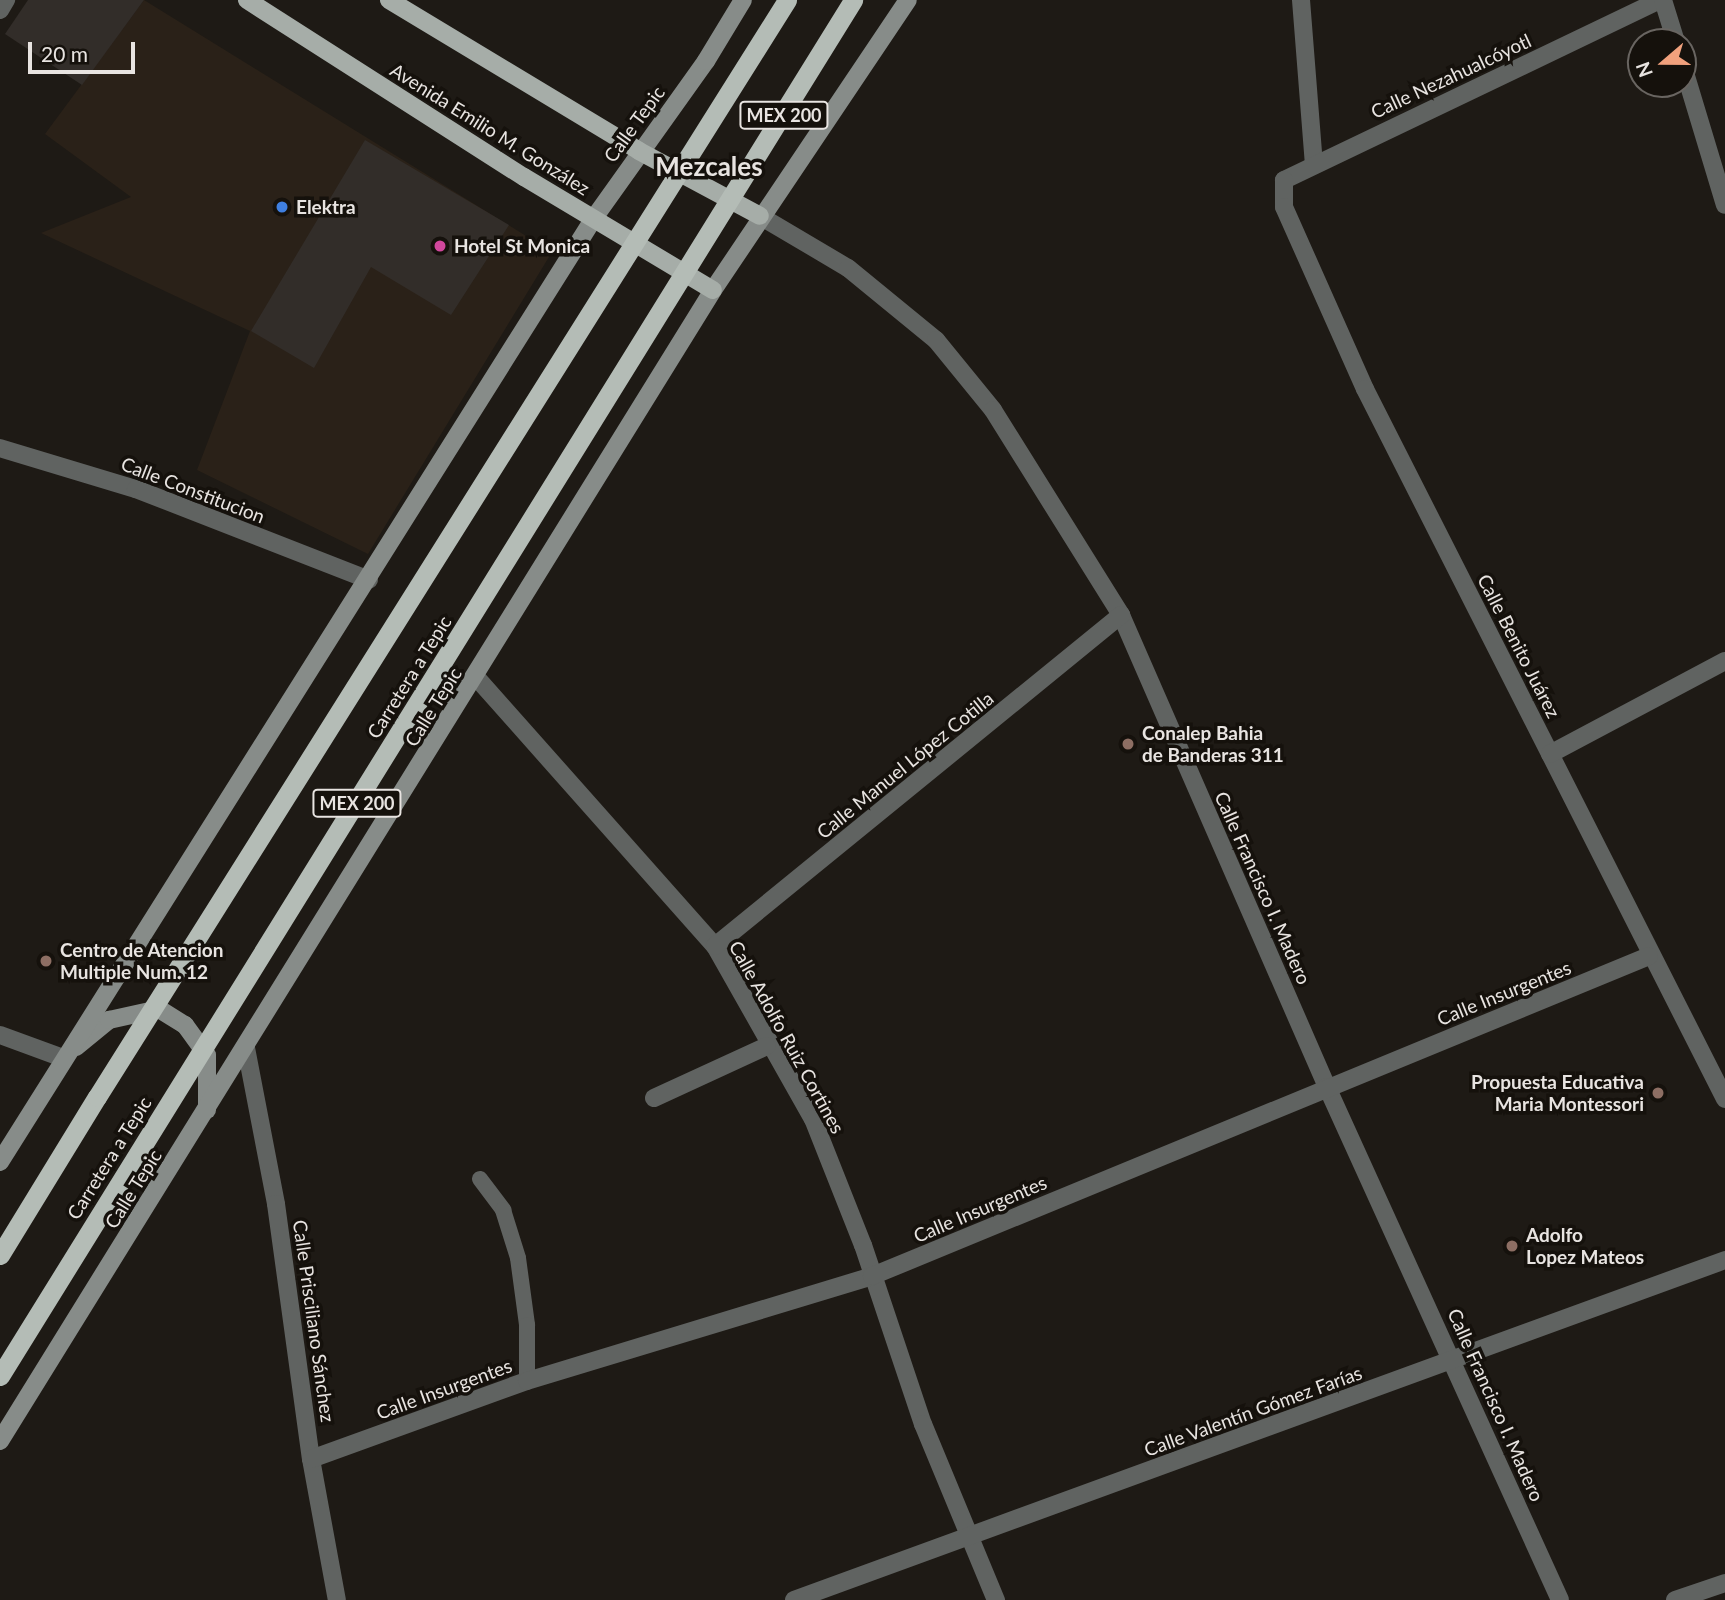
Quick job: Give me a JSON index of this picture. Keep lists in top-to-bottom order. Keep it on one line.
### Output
{"streets":{"highway":["MEX 200","Carretera a Tepic"],"main road":["Calle Tepic","Avenida Emilio M. González"],"street":["Calle Nezahualcóyotl","Calle Constitucion","Calle Benito Juárez","Calle Manuel López Cotilla","Calle Francisco I. Madero","Calle Insurgentes","Calle Adolfo Ruiz Cortines","Calle Prisciliano Sánchez","Calle Valentín Gómez Farías"]},"crossings":[["Calle Nezahualcóyotl","Calle Benito Juárez"],["Calle Tepic","Avenida Emilio M. González"],["Calle Tepic","Calle Constitucion"],["Calle Tepic","Calle Francisco I. Madero"],["Calle Tepic","Calle Adolfo Ruiz Cortines"],["Calle Tepic","Calle Prisciliano Sánchez"],["Calle Benito Juárez","Calle Insurgentes"],["Calle Manuel López Cotilla","Calle Francisco I. Madero"],["Calle Manuel López Cotilla","Calle Adolfo Ruiz Cortines"],["Calle Francisco I. Madero","Calle Insurgentes"],["Calle Francisco I. Madero","Calle Valentín Gómez Farías"],["Calle Insurgentes","Calle Adolfo Ruiz Cortines"],["Calle Insurgentes","Calle Prisciliano Sánchez"],["Calle Adolfo Ruiz Cortines","Calle Valentín Gómez Farías"]],"districts":["Mezcales"],"places":["Elektra","Hotel St Monica","Conalep Bahia de Banderas 311","Centro de Atencion Multiple Num. 12","Propuesta Educativa Maria Montessori","Adolfo Lopez Mateos"],"scale_bar":"20 m","north":"left"}
